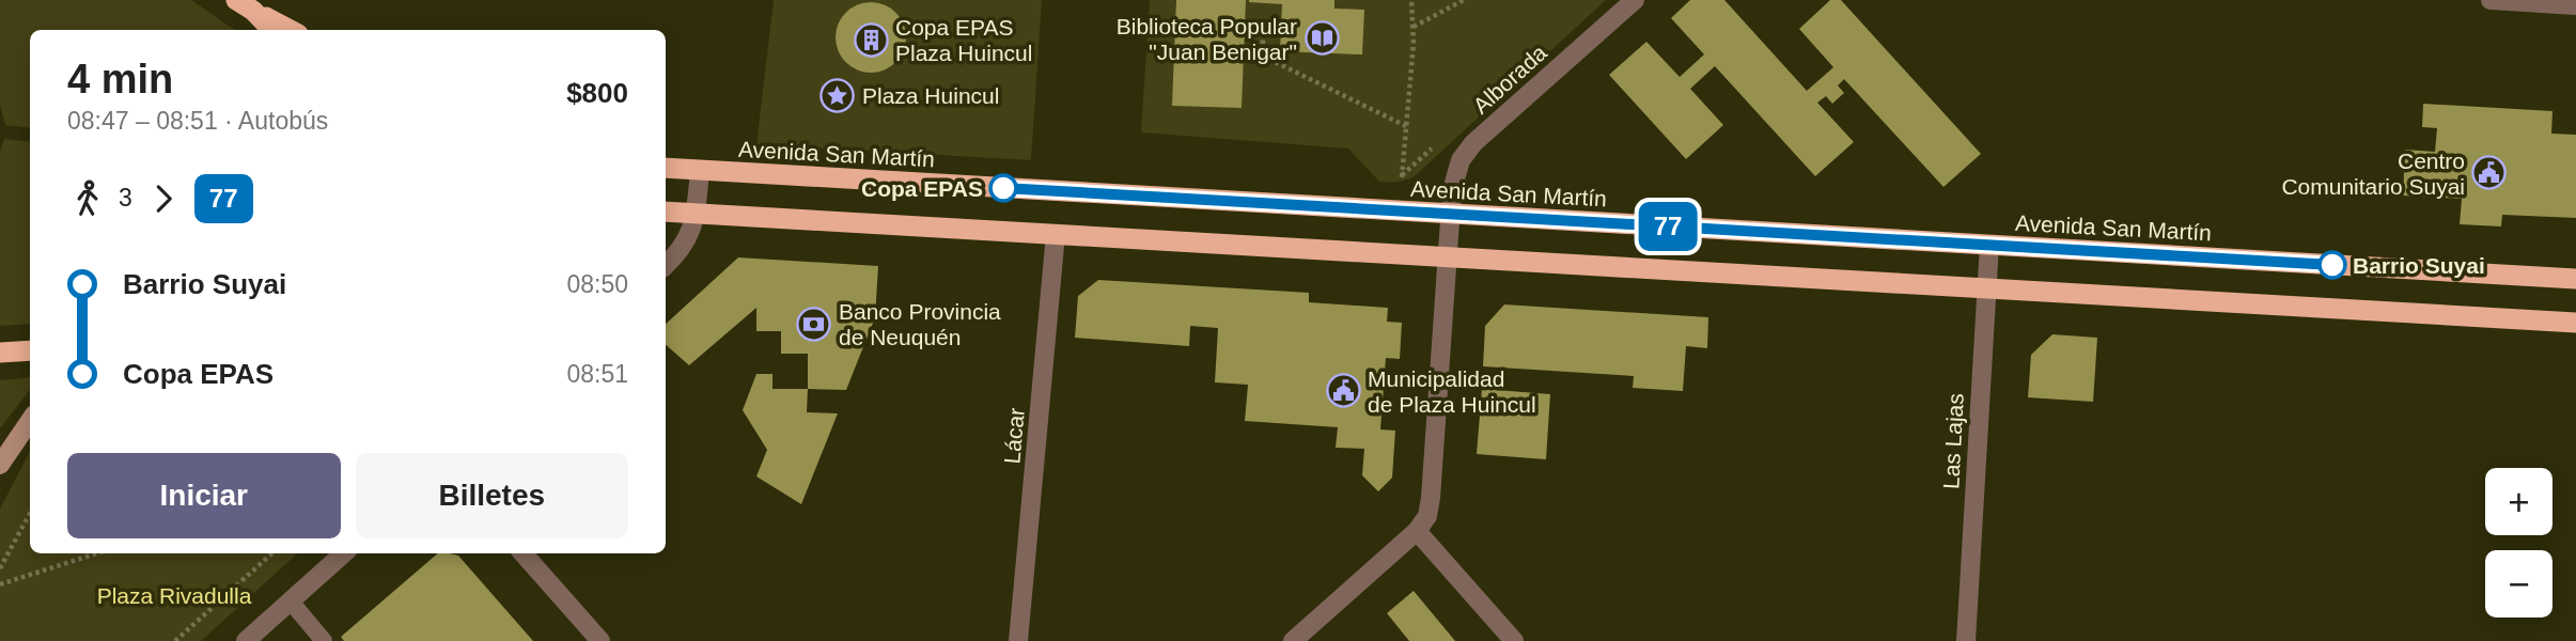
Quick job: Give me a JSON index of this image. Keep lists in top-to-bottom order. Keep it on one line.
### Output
{"streets":{"highway":["Avenida San Martín"],"street":["Alborada","Lácar","Las Lajas"]},"crossings":[["Alborada","Avenida San Martín"],["Avenida San Martín","Las Lajas"]],"parks":["Plaza Rivadulla"],"places":{"library":["Biblioteca Popular \"Juan Benigar\""],"building":["Copa EPAS Plaza Huincul"],"place":["Plaza Huincul"],"public building":["Centro Comunitario Suyai","Municipalidad de Plaza Huincul"],"other":["Copa EPAS","Barrio Suyai"],"bank":["Banco Provincia de Neuquén"]},"lines":["bus line 77"],"page":{"on_map":"77","heading":["4 min","08:47 – 08:51 · Autobús","$800"],"legs":["3","77"],"list":[{"name":"Barrio Suyai","value":"08:50"},{"name":"Copa EPAS","value":"08:51"}],"buttons":["Iniciar","Billetes"],"map_buttons":["+","−"]}}
